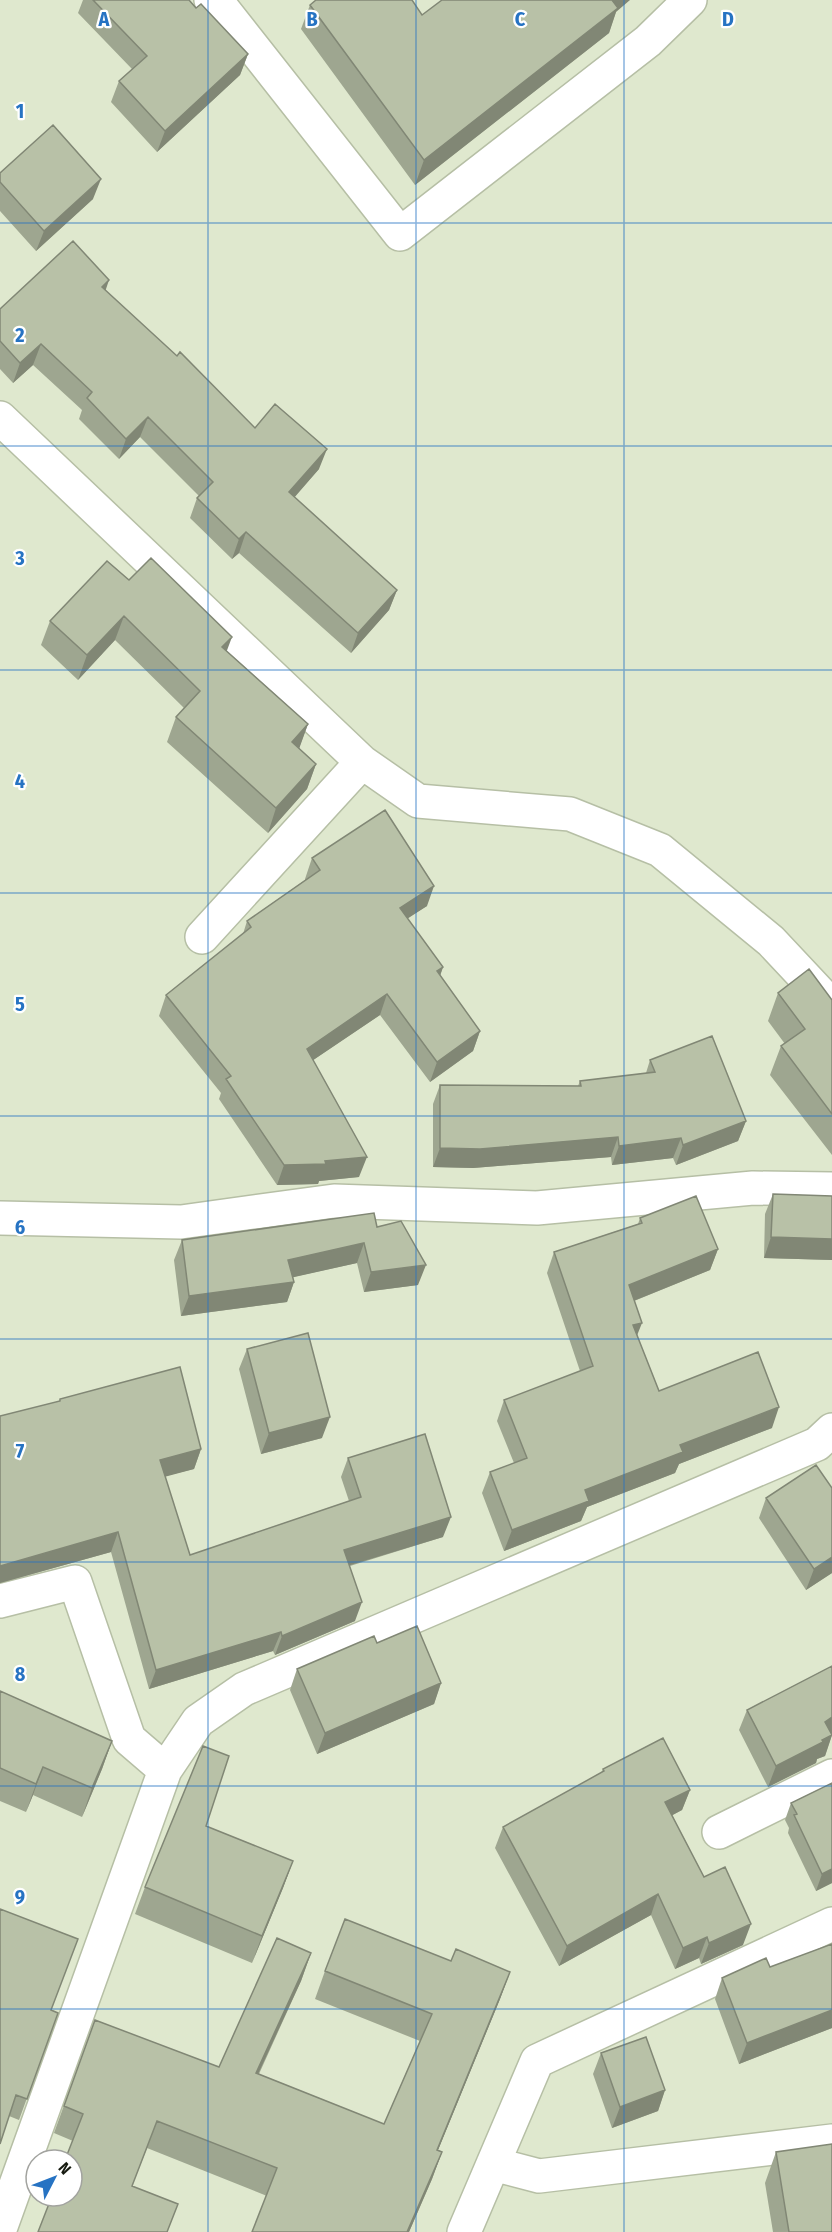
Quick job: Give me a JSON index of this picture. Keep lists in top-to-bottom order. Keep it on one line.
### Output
{"north":"top right","grid":{"columns":["A","B","C","D"],"rows":["1","2","3","4","5","6","7","8","9"]}}
